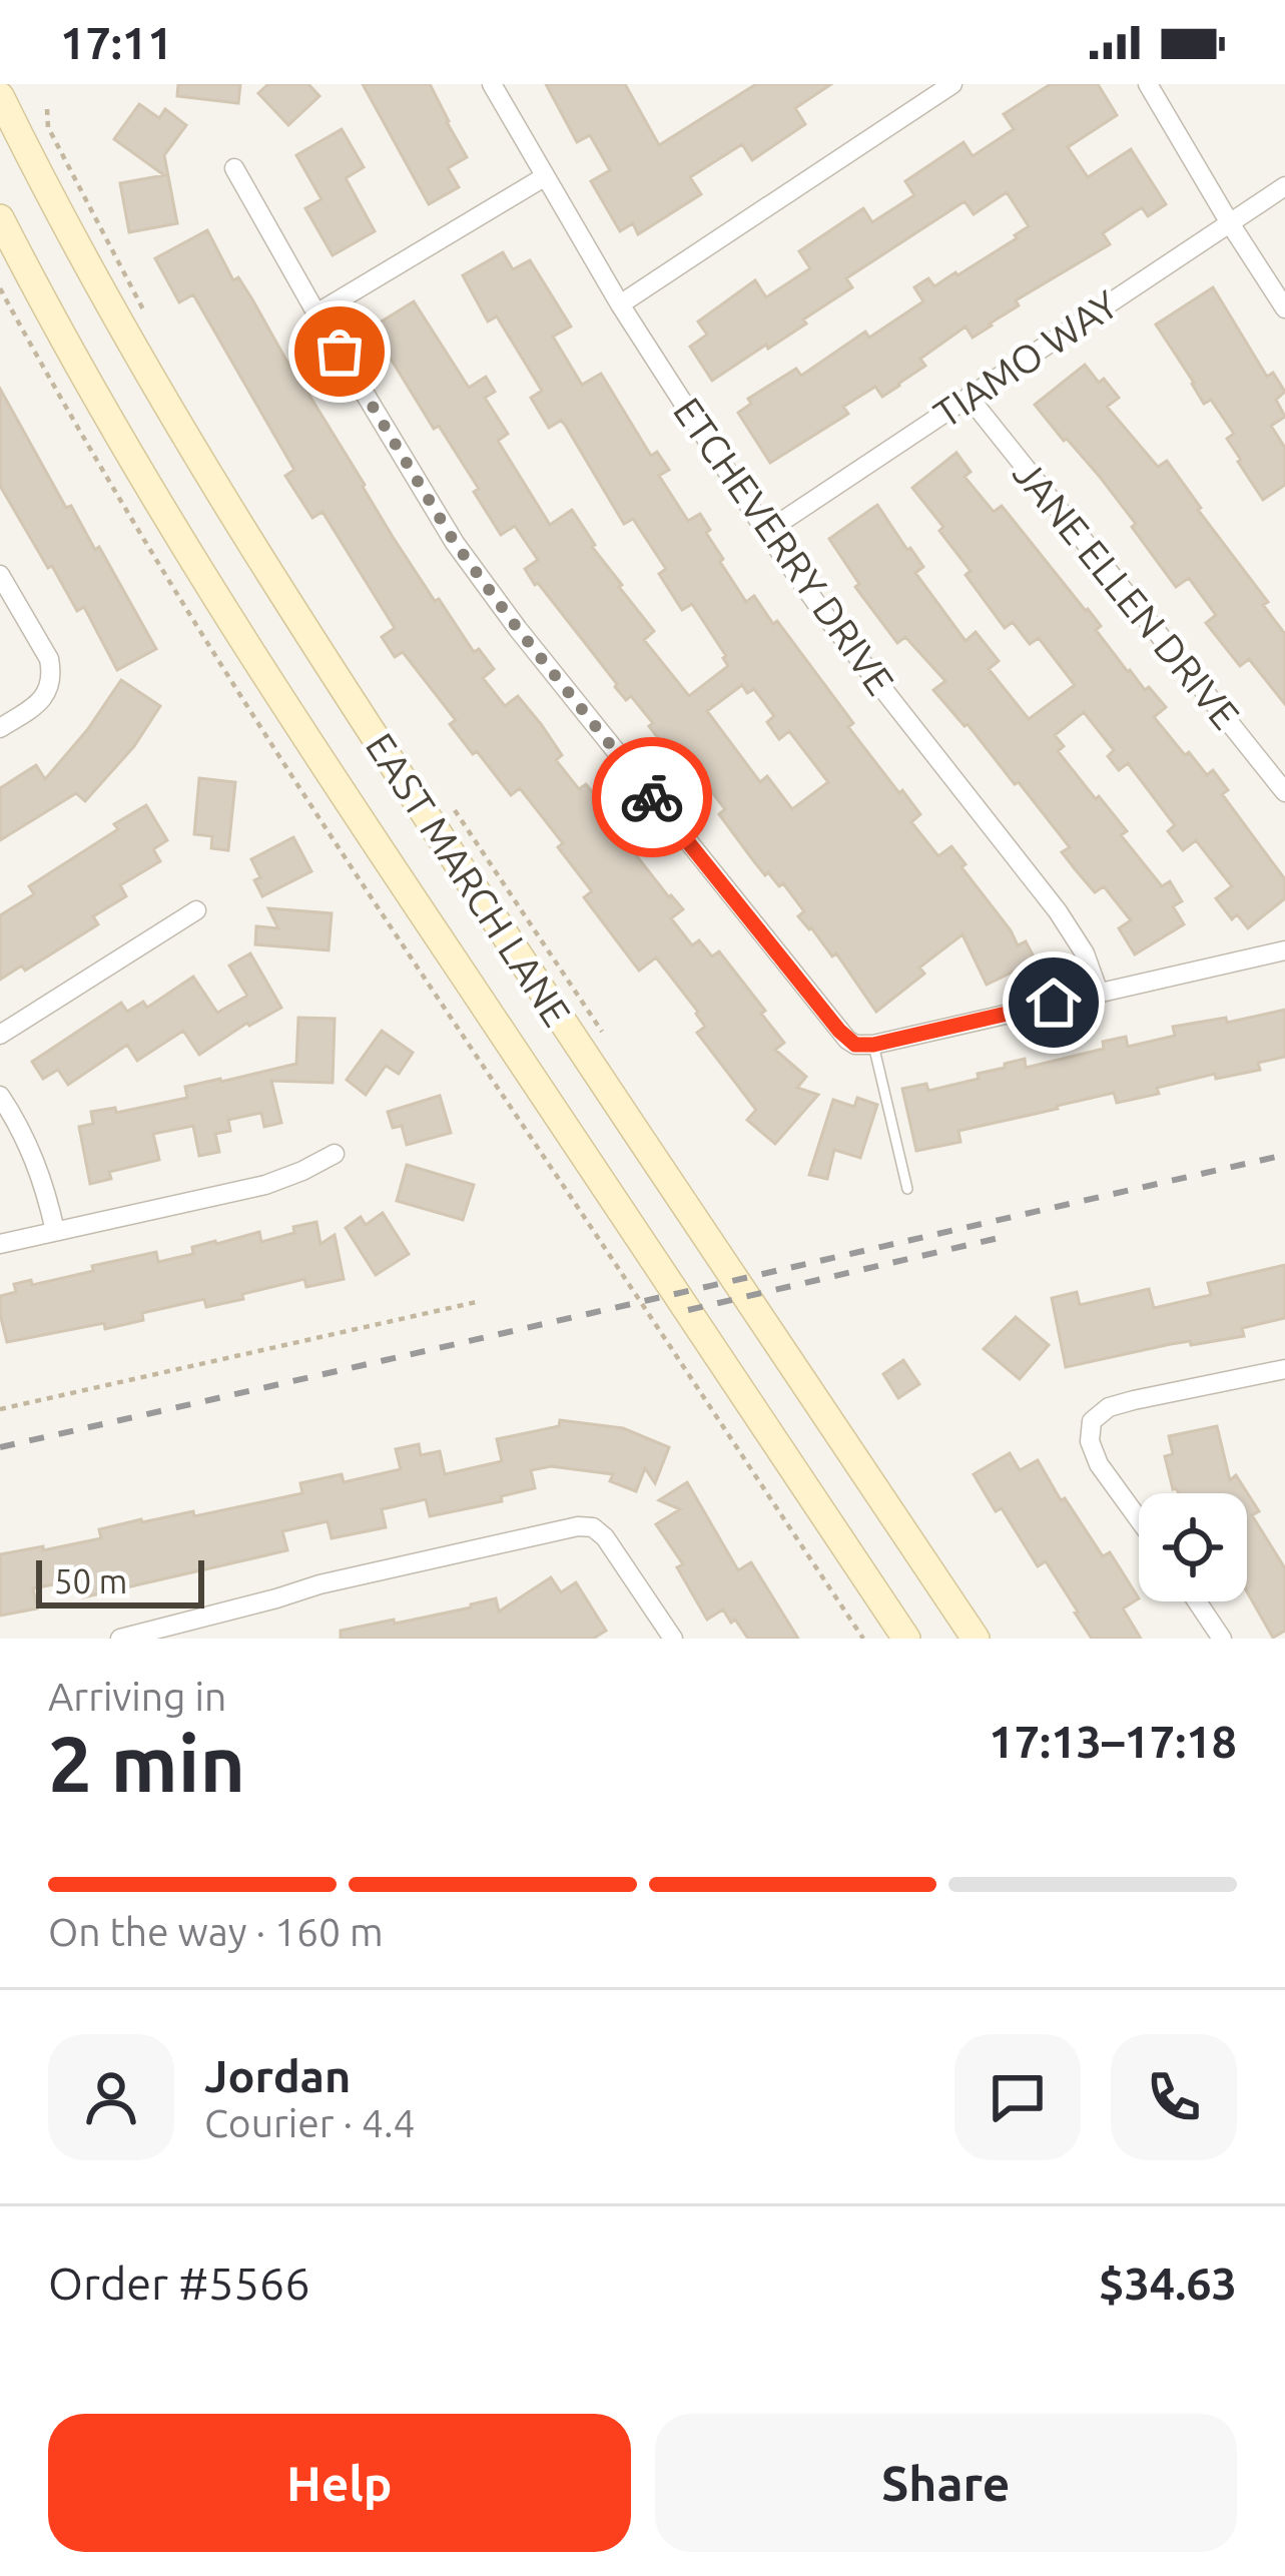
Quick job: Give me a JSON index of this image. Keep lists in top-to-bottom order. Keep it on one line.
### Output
{"streets":{"main road":["EAST MARCH LANE"],"street":["TIAMO WAY","ETCHEVERRY DRIVE","JANE ELLEN DRIVE"]},"crossings":[["TIAMO WAY","ETCHEVERRY DRIVE"],["TIAMO WAY","JANE ELLEN DRIVE"]],"scale_bar":"50 m","page":{"status":"17:11","scale":"50 m","heading":["2 min","Arriving in","17:13–17:18"],"panel":["Jordan","Courier · 4.4","Order #5566","$34.63"],"bar":"On the way · 160 m","buttons":["Help","Share"]}}
